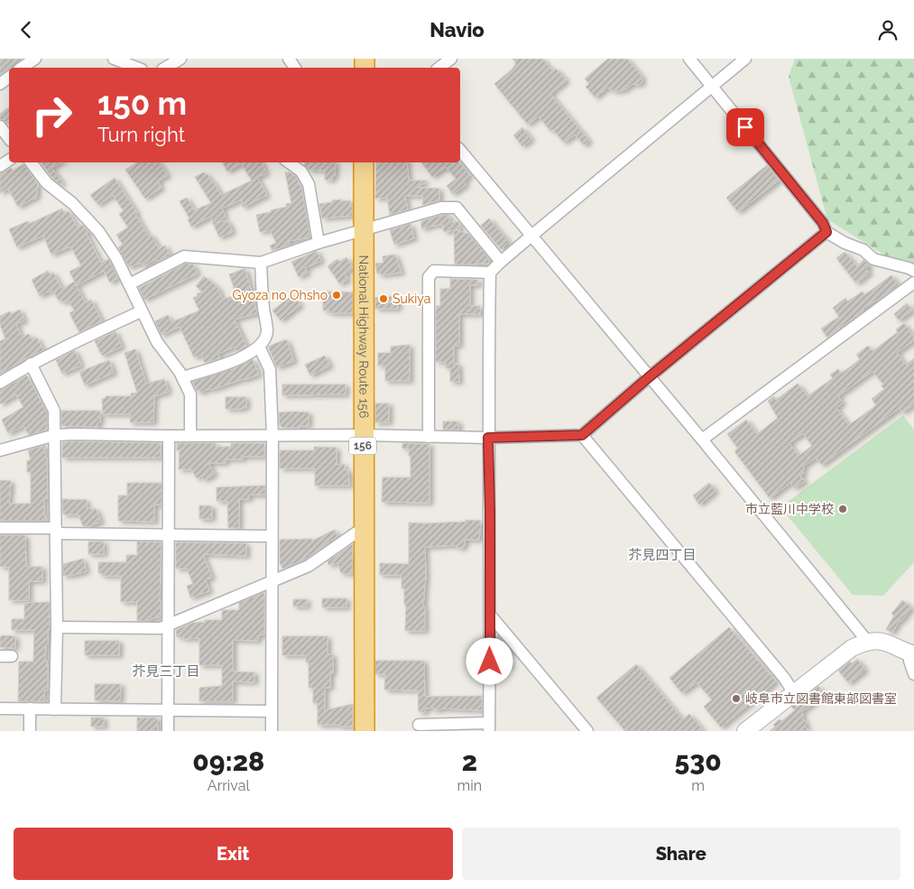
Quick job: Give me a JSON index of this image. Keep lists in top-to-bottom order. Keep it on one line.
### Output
{"streets":{"highway":["National Highway Route 156","156"]},"districts":["芥見四丁目","芥見三丁目"],"places":["Gyoza no Ohsho","Sukiya","市立藍川中学校","岐阜市立図書館東部図書室"],"page":{"header":"Navio","turn":["150 m","Turn right"],"eta":["09:28","Arrival","2","min","530","m"],"buttons":["Exit","Share"]}}
